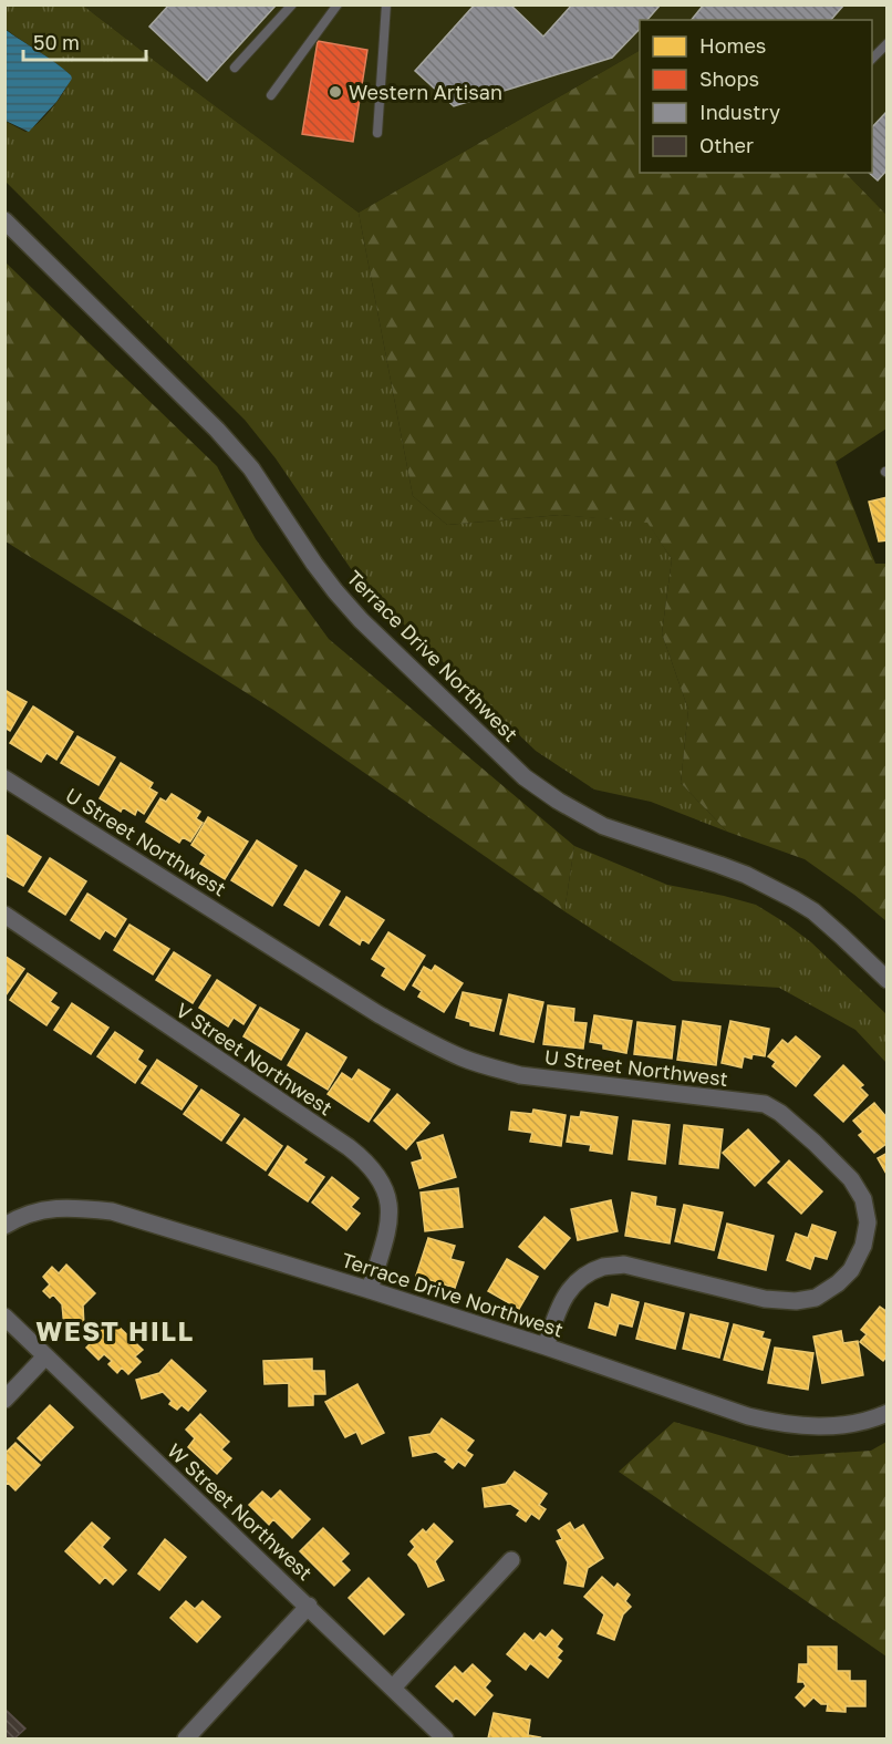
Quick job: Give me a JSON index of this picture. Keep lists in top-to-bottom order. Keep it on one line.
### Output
{"streets":{"street":["Terrace Drive Northwest","U Street Northwest","V Street Northwest","W Street Northwest"]},"crossings":[["Terrace Drive Northwest","U Street Northwest"],["Terrace Drive Northwest","V Street Northwest"]],"districts":["WEST HILL"],"places":["Western Artisan"],"legend":["Homes","Shops","Industry","Other"],"scale_bar":"50 m"}
